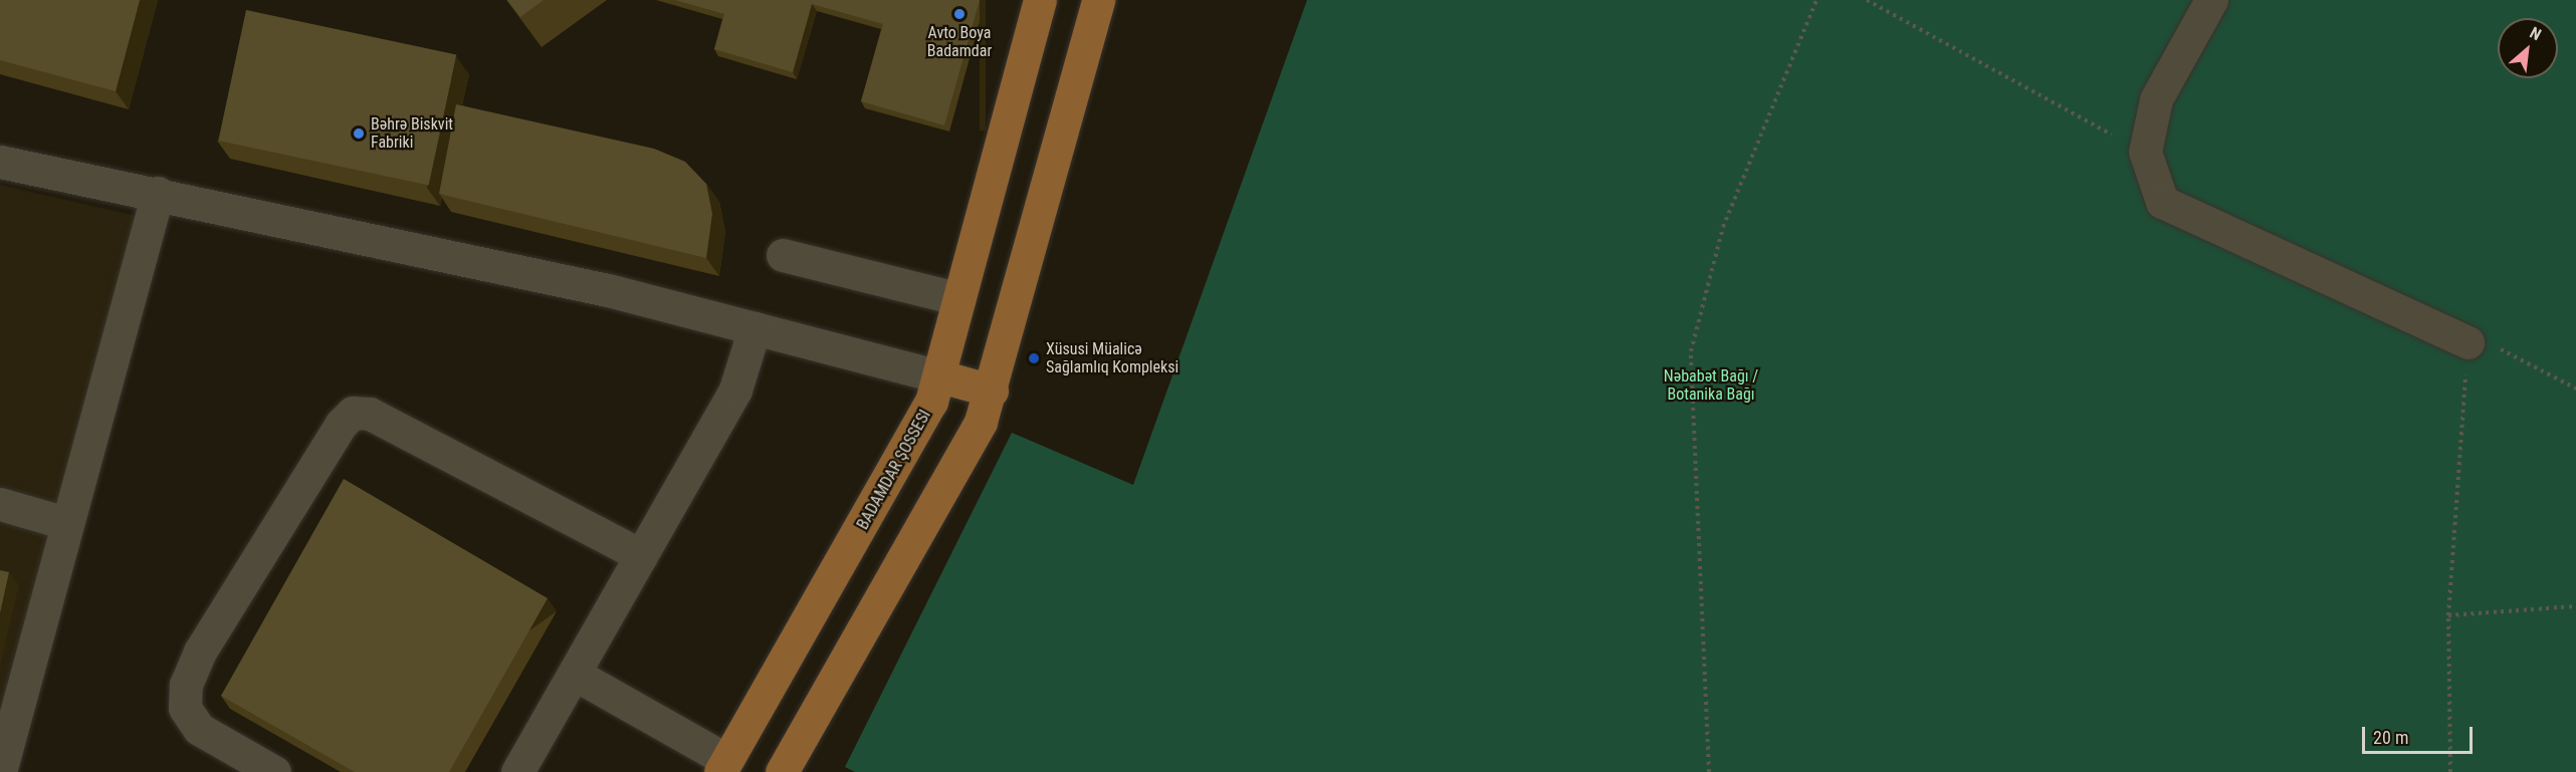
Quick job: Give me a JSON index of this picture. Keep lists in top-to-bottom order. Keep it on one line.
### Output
{"streets":{"main road":["BADAMDAR ŞOSSESI"]},"parks":["Nəbabət Bağı / Botanika Bağı"],"places":["Avto Boya Badamdar","Bəhrə Biskvit Fabriki","Xüsusi Müalicə Sağlamlıq Kompleksi"],"scale_bar":"20 m","north":"top right"}
